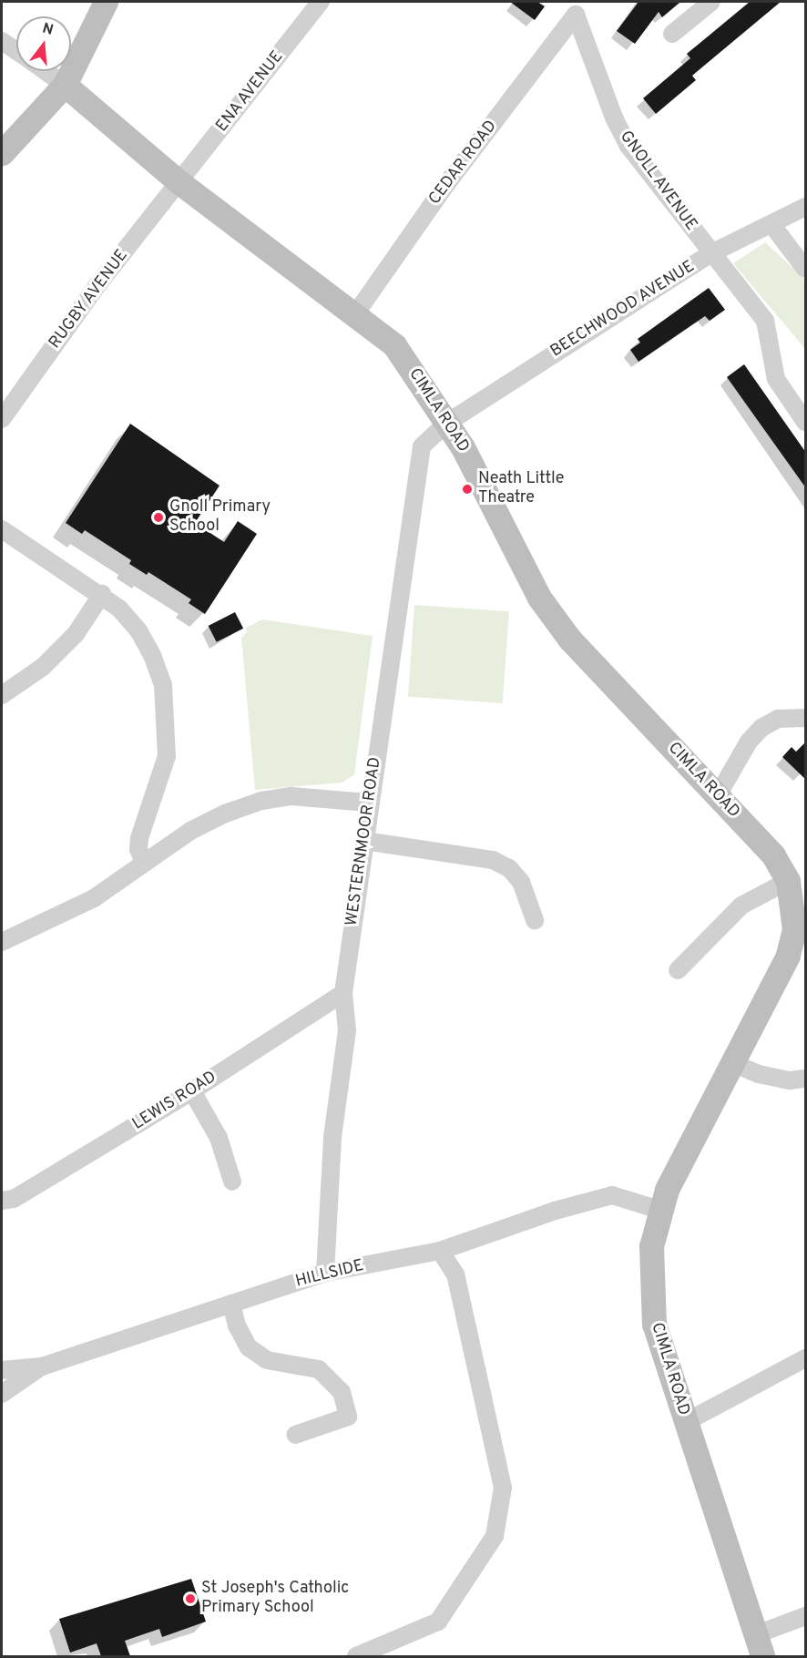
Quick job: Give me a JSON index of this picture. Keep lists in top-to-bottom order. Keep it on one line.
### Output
{"streets":{"main road":["CIMLA ROAD"],"street":["ENA AVENUE","CEDAR ROAD","GNOLL AVENUE","RUGBY AVENUE","BEECHWOOD AVENUE","WESTERNMOOR ROAD","LEWIS ROAD","HILLSIDE"]},"crossings":[["ENA AVENUE","RUGBY AVENUE"],["ENA AVENUE","CIMLA ROAD"],["CEDAR ROAD","GNOLL AVENUE"],["CEDAR ROAD","CIMLA ROAD"],["GNOLL AVENUE","BEECHWOOD AVENUE"],["RUGBY AVENUE","CIMLA ROAD"],["BEECHWOOD AVENUE","CIMLA ROAD"],["BEECHWOOD AVENUE","WESTERNMOOR ROAD"],["CIMLA ROAD","WESTERNMOOR ROAD"],["CIMLA ROAD","HILLSIDE"],["WESTERNMOOR ROAD","LEWIS ROAD"],["WESTERNMOOR ROAD","HILLSIDE"]],"places":["Neath Little Theatre","Gnoll Primary School","St Joseph's Catholic Primary School"],"north":"top"}
